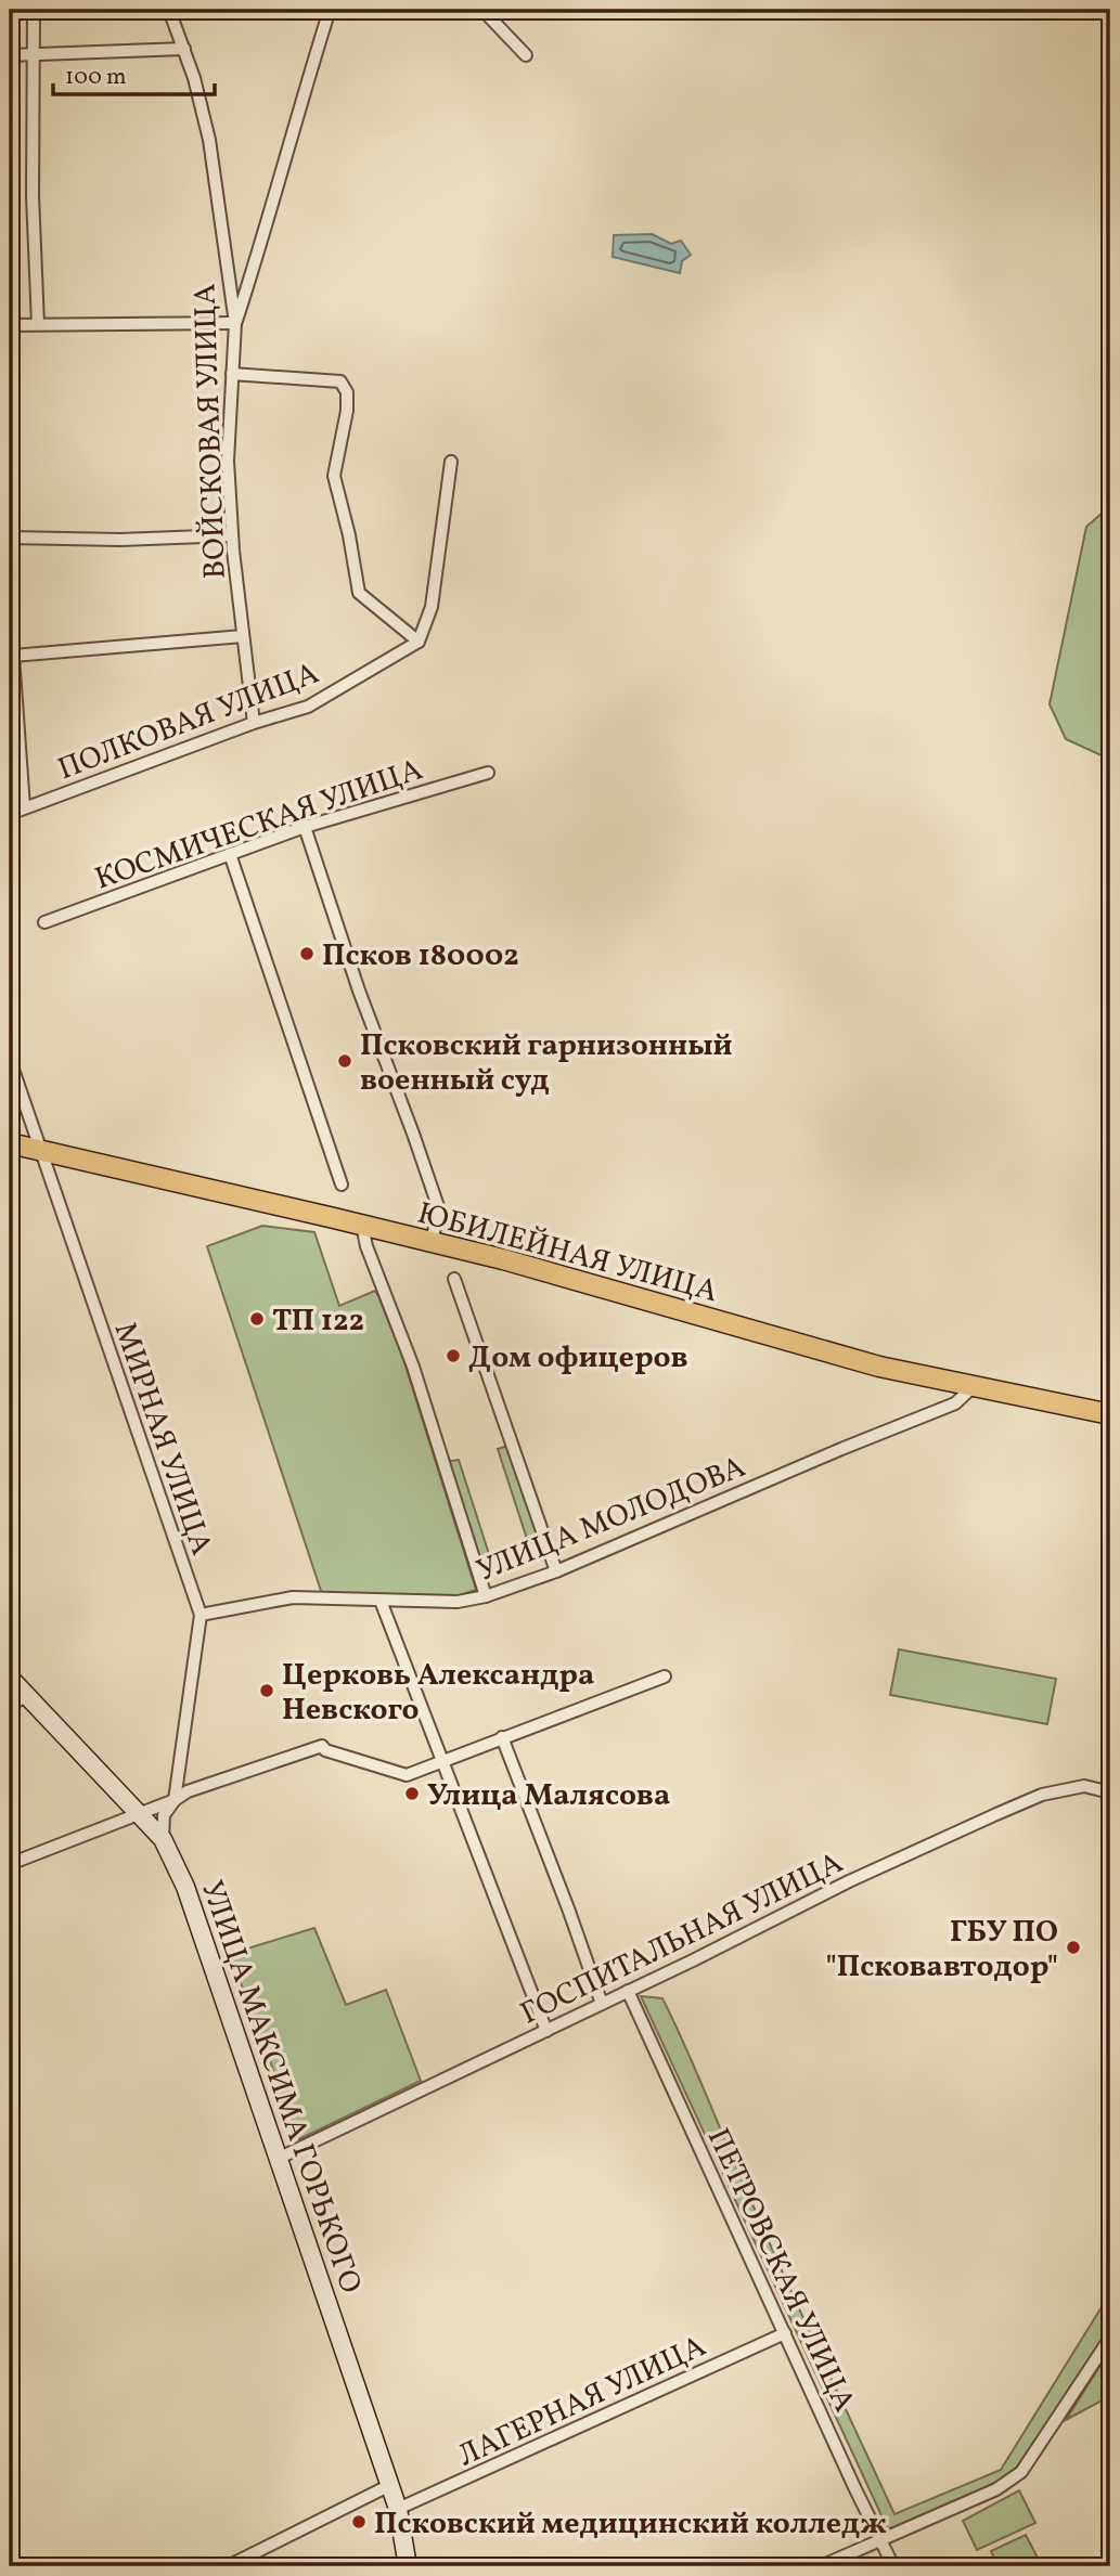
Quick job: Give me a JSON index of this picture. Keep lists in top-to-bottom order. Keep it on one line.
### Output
{"streets":{"main road":["ЮБИЛЕЙНАЯ УЛИЦА","УЛИЦА МАКСИМА ГОРЬКОГО"],"street":["ВОЙСКОВАЯ УЛИЦА","ПОЛКОВАЯ УЛИЦА","КОСМИЧЕСКАЯ УЛИЦА","МИРНАЯ УЛИЦА","УЛИЦА МОЛОДОВА","ГОСПИТАЛЬНАЯ УЛИЦА","ПЕТРОВСКАЯ УЛИЦА","ЛАГЕРНАЯ УЛИЦА"]},"crossings":[["ВОЙСКОВАЯ УЛИЦА","ПОЛКОВАЯ УЛИЦА"],["ЮБИЛЕЙНАЯ УЛИЦА","МИРНАЯ УЛИЦА"],["ЮБИЛЕЙНАЯ УЛИЦА","УЛИЦА МОЛОДОВА"],["МИРНАЯ УЛИЦА","УЛИЦА МОЛОДОВА"],["МИРНАЯ УЛИЦА","УЛИЦА МАКСИМА ГОРЬКОГО"],["ГОСПИТАЛЬНАЯ УЛИЦА","УЛИЦА МАКСИМА ГОРЬКОГО"],["ГОСПИТАЛЬНАЯ УЛИЦА","ПЕТРОВСКАЯ УЛИЦА"],["УЛИЦА МАКСИМА ГОРЬКОГО","ЛАГЕРНАЯ УЛИЦА"],["ПЕТРОВСКАЯ УЛИЦА","ЛАГЕРНАЯ УЛИЦА"]],"places":["Псков 180002","Псковский гарнизонный военный суд","ТП 122","Дом офицеров","Церковь Александра Невского","Улица Малясова","ГБУ ПО \"Псковавтодор\"","Псковский медицинский колледж"],"scale_bar":"100 m"}
